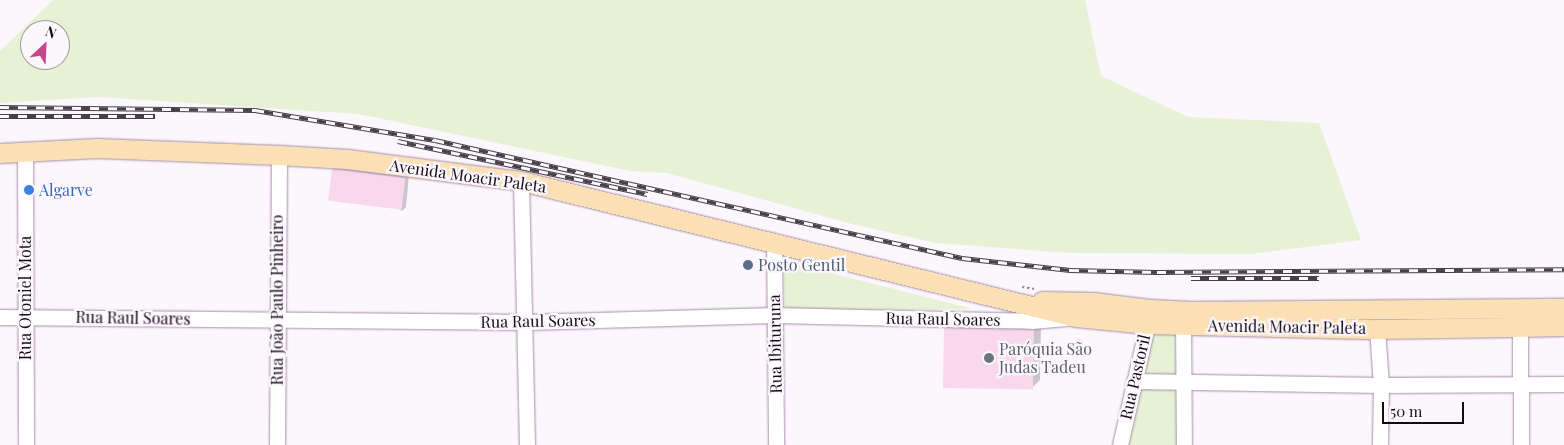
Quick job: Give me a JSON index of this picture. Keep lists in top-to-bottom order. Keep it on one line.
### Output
{"streets":{"main road":["Avenida Moacir Paleta"],"street":["Rua Otoniel Mota","Rua João Paulo Pinheiro","Rua Raul Soares","Rua Ibituruna","Rua Pastoril"]},"crossings":[["Avenida Moacir Paleta","Rua Otoniel Mota"],["Avenida Moacir Paleta","Rua João Paulo Pinheiro"],["Avenida Moacir Paleta","Rua Raul Soares"],["Avenida Moacir Paleta","Rua Ibituruna"],["Avenida Moacir Paleta","Rua Pastoril"],["Rua Otoniel Mota","Rua Raul Soares"],["Rua João Paulo Pinheiro","Rua Raul Soares"],["Rua Raul Soares","Rua Ibituruna"]],"places":["Algarve","Posto Gentil","Paróquia São Judas Tadeu"],"scale_bar":"50 m","north":"top right"}
